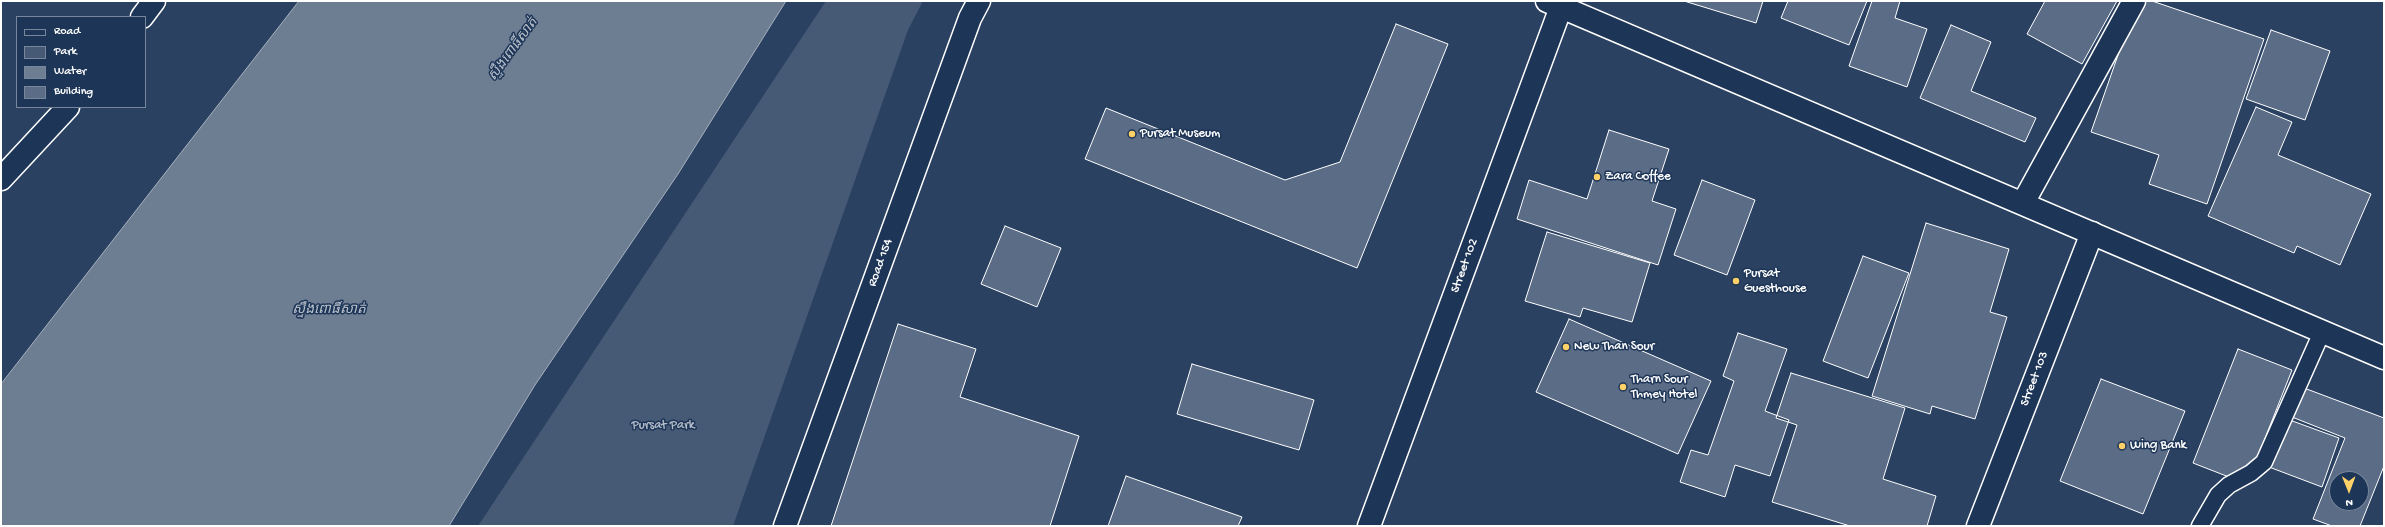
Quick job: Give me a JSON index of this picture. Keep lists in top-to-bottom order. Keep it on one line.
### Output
{"streets":{"main road":["Road 154","Street 102","Street 103"]},"water":["ស្ទឹងពោធិ៍សាត់"],"parks":["Pursat Park"],"places":["Pursat Museum","Zara Coffee","Pursat Guesthouse","New Than Sour","Tharn Sour Thmey Hotel","Wing Bank"],"legend":["Road","Park","Water","Building"],"north":"bottom"}
